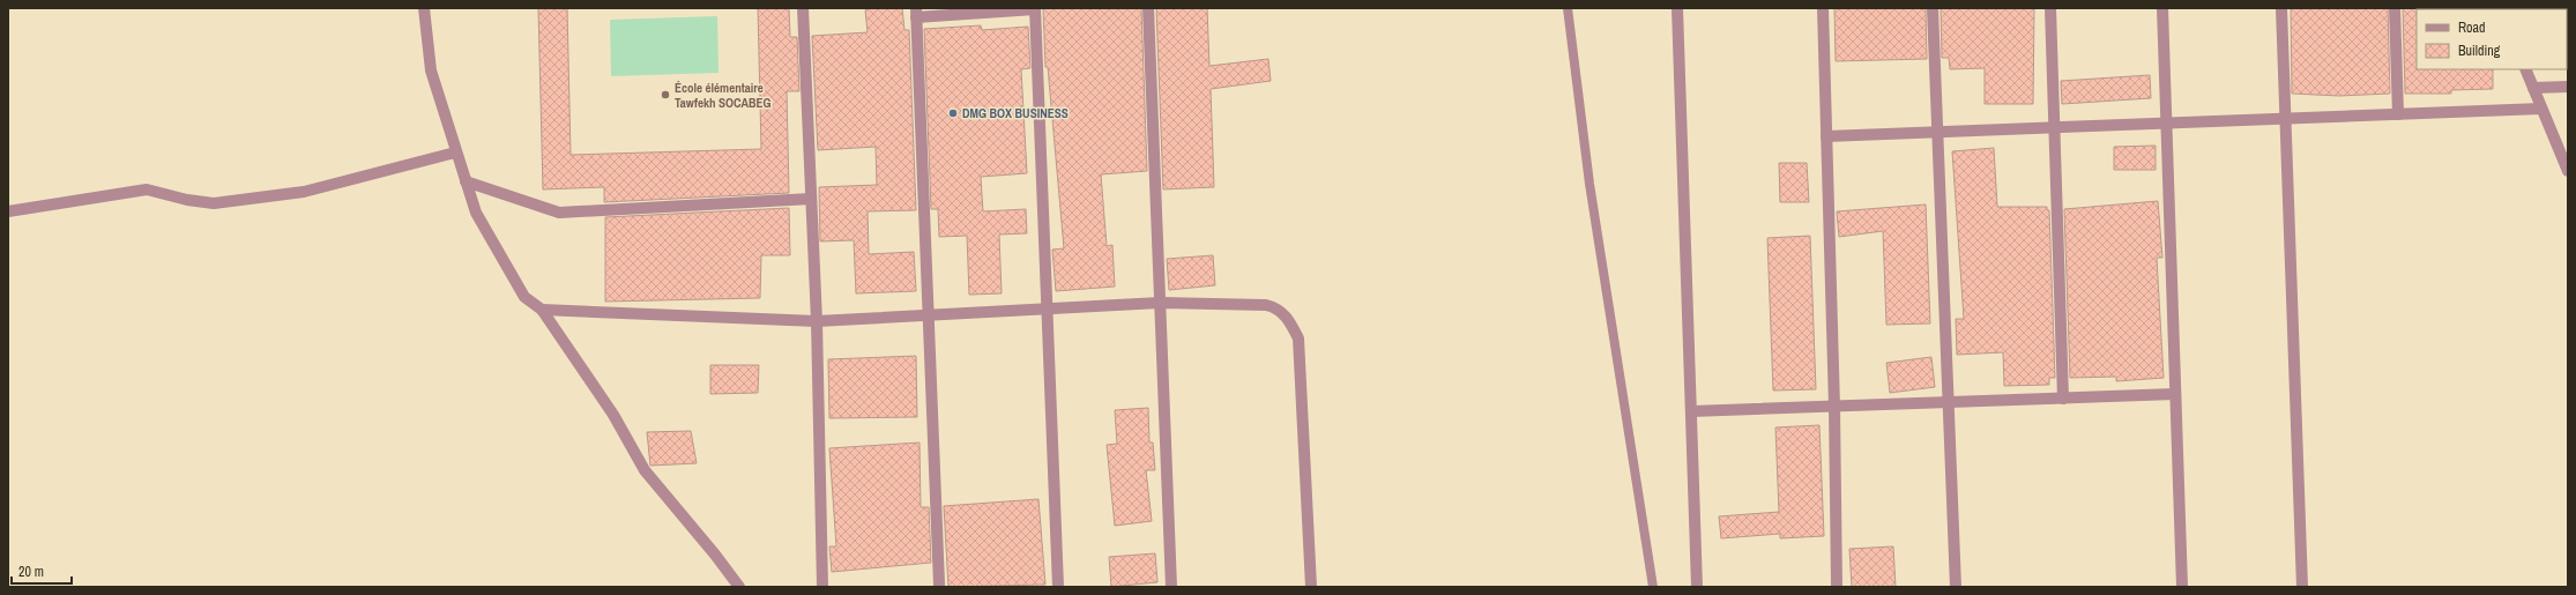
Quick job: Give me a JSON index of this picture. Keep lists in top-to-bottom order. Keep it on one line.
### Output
{"places":["École élémentaire Tawfekh SOCABEG","DMG BOX BUSINESS"],"legend":["Road","Building"],"scale_bar":"20 m"}
